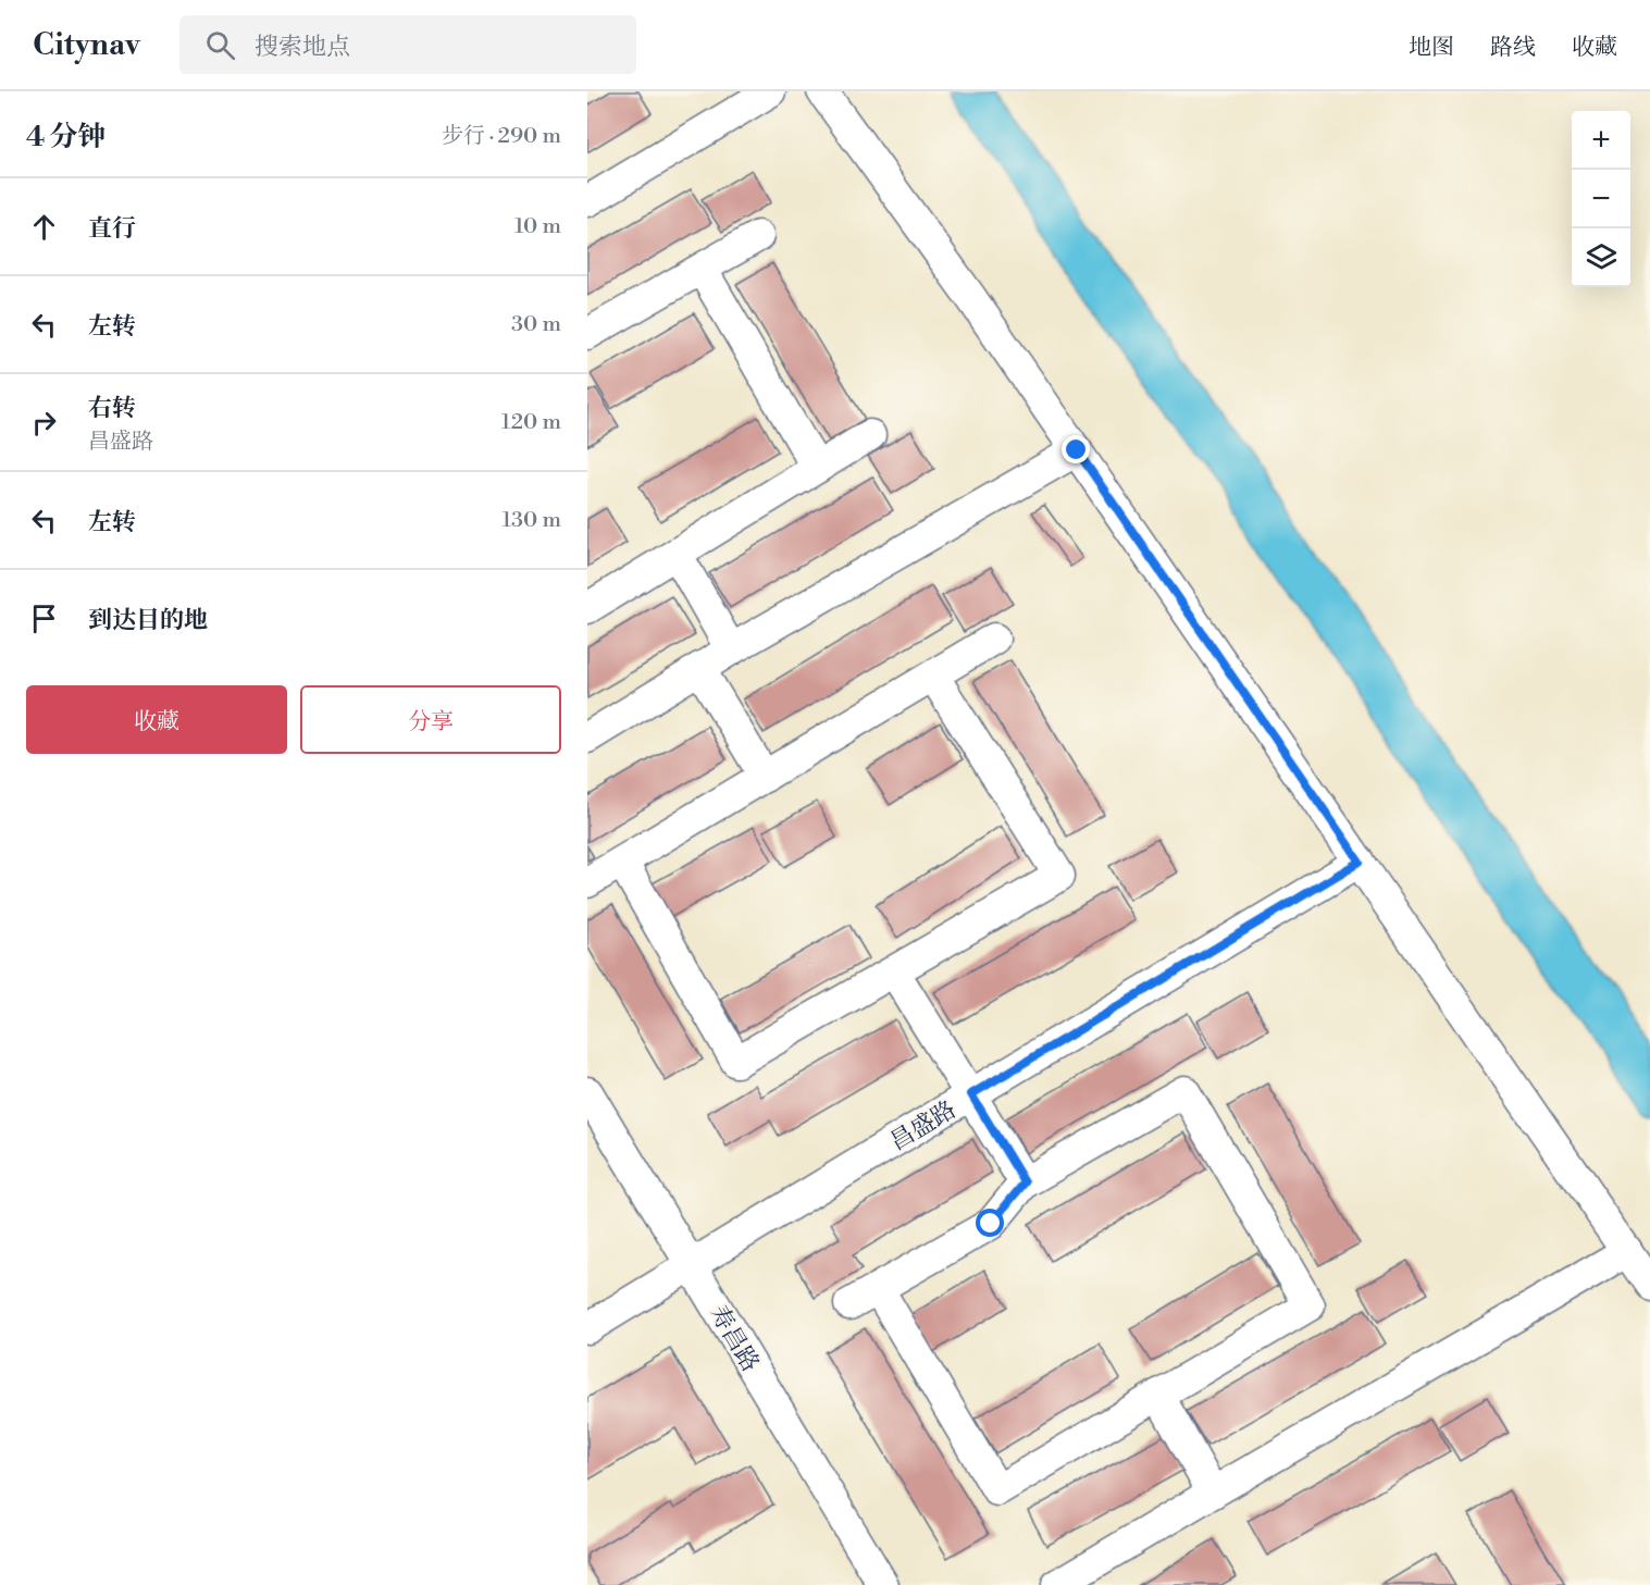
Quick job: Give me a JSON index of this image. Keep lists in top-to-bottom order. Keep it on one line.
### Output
{"streets":{"street":["昌盛路","寿昌路"]},"crossings":[["昌盛路","寿昌路"]],"page":{"header":"Citynav","search":"搜索地点","nav":["地图","路线","收藏"],"heading":["4 分钟","步行 · 290 m"],"map_buttons":["+","−"],"list":[["直行","10 m"],["左转","30 m"],["右转","昌盛路","120 m"],["左转","130 m"],"到达目的地"],"buttons":["收藏","分享"]}}
